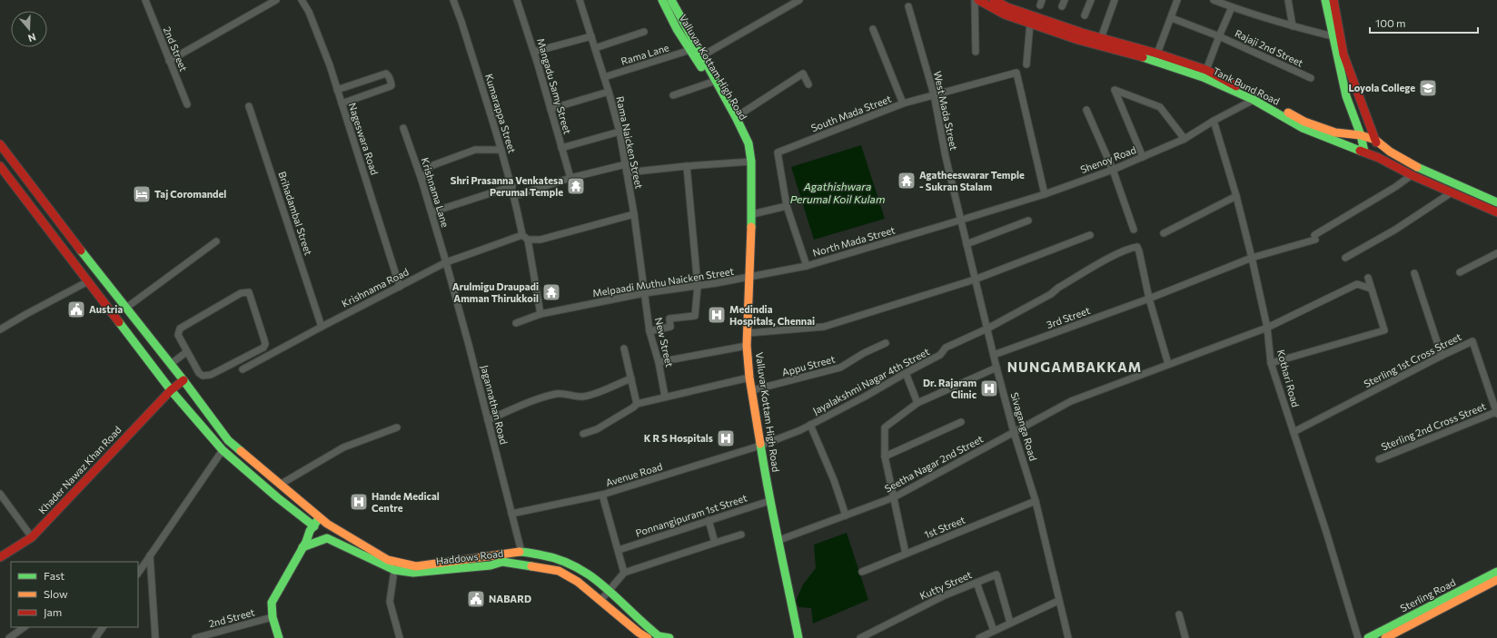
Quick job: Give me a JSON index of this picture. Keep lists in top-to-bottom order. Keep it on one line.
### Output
{"streets":{"main road":["Valluvar Kottam High Road","Tank Bund Road","Khader Nawaz Khan Road","Haddows Road","Sterling Road"],"street":["Rajaji 2nd Street","2nd Street","Rama Lane","Mangadu Samy Street","West Mada Street","Kumarappa Street","South Mada Street","Nageswara Road","Rama Naicken Street","Shenoy Road","Krishnama Lane","Brihadambal Street","North Mada Street","Melpaadi Muthu Naicken Street","Krishnama Road","3rd Street","New Street","Sterling 1st Cross Street","Appu Street","Kothari Road","Jayalakshmi Nagar 4th Street","Jagannathan Road","Sivaganga Road","Sterling 2nd Cross Street","Seetha Nagar 2nd Street","Avenue Road","Ponnangipuram 1st Street","1st Street","Kutty Street"]},"crossings":[["Rajaji 2nd Street","Tank Bund Road"],["Rama Lane","Valluvar Kottam High Road"],["Rama Lane","Rama Naicken Street"],["Valluvar Kottam High Road","North Mada Street"],["Valluvar Kottam High Road","Melpaadi Muthu Naicken Street"],["Valluvar Kottam High Road","Appu Street"],["Valluvar Kottam High Road","Jayalakshmi Nagar 4th Street"],["Valluvar Kottam High Road","Seetha Nagar 2nd Street"],["Valluvar Kottam High Road","Avenue Road"],["Valluvar Kottam High Road","Ponnangipuram 1st Street"],["Tank Bund Road","Shenoy Road"],["Tank Bund Road","3rd Street"],["West Mada Street","South Mada Street"],["West Mada Street","Shenoy Road"],["West Mada Street","North Mada Street"],["West Mada Street","Sivaganga Road"],["Kumarappa Street","Melpaadi Muthu Naicken Street"],["Kumarappa Street","Krishnama Road"],["South Mada Street","Shenoy Road"],["Nageswara Road","Krishnama Road"],["Rama Naicken Street","Melpaadi Muthu Naicken Street"],["Rama Naicken Street","Krishnama Road"],["Rama Naicken Street","New Street"],["Shenoy Road","North Mada Street"],["Shenoy Road","Kothari Road"],["Shenoy Road","Sivaganga Road"],["Krishnama Lane","Krishnama Road"],["Krishnama Lane","Jagannathan Road"],["Brihadambal Street","Krishnama Road"],["North Mada Street","Melpaadi Muthu Naicken Street"],["North Mada Street","Sivaganga Road"],["Melpaadi Muthu Naicken Street","New Street"],["Krishnama Road","Jagannathan Road"],["3rd Street","Kothari Road"],["3rd Street","Jayalakshmi Nagar 4th Street"],["3rd Street","Sivaganga Road"],["Sterling 1st Cross Street","Kothari Road"],["Sterling 1st Cross Street","Sterling 2nd Cross Street"],["Kothari Road","Seetha Nagar 2nd Street"],["Jayalakshmi Nagar 4th Street","Sivaganga Road"],["Jayalakshmi Nagar 4th Street","Avenue Road"],["Jagannathan Road","Avenue Road"],["Sivaganga Road","Seetha Nagar 2nd Street"],["Sivaganga Road","1st Street"]],"districts":["NUNGAMBAKKAM"],"water":["Agathishwara Perumal Koil Kulam"],"places":{"school or university":["Loyola College"],"temple":["Agatheeswarar Temple - Sukran Stalam","Shri Prasanna Venkatesa Perumal Temple","Arulmigu Draupadi Amman Thirukkoil"],"hotel":["Taj Coromandel"],"public building":["Austria","NABARD"],"hospital":["Medindia Hospitals, Chennai","Dr. Rajaram Clinic","K R S Hospitals","Hande Medical Centre"]},"legend":["Fast","Slow","Jam"],"scale_bar":"100 m","north":"bottom"}
